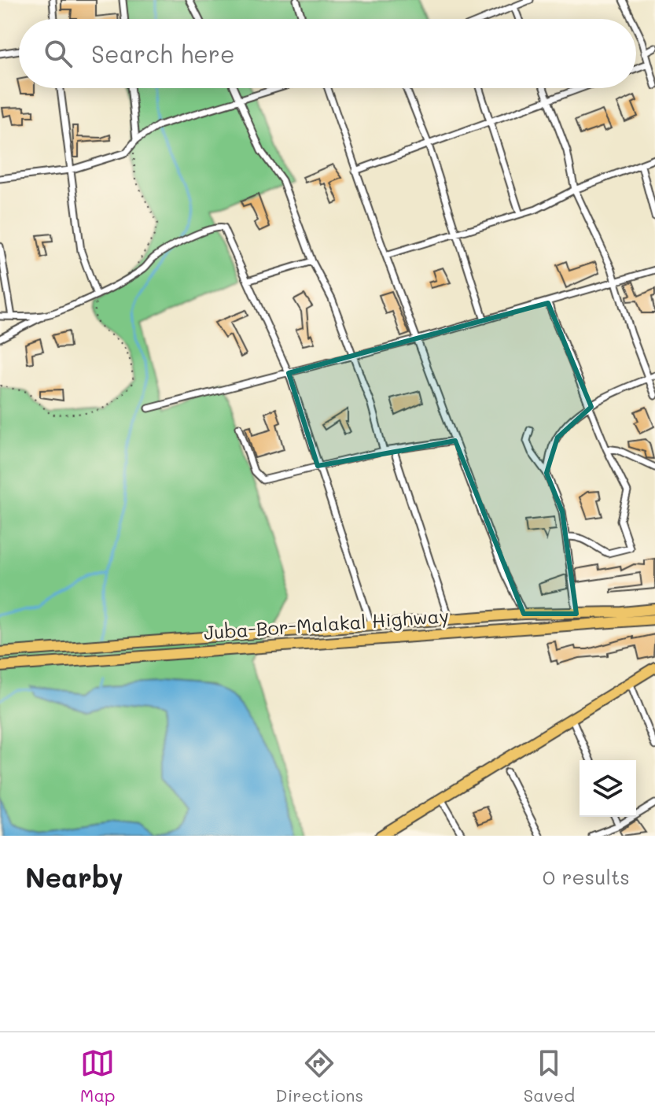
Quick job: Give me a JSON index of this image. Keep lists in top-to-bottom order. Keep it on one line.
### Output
{"streets":{"main road":["Juba-Bor-Malakal Highway"]},"page":{"search":"Search here","heading":["Nearby","0 results"],"nav":["Map","Directions","Saved"]}}
